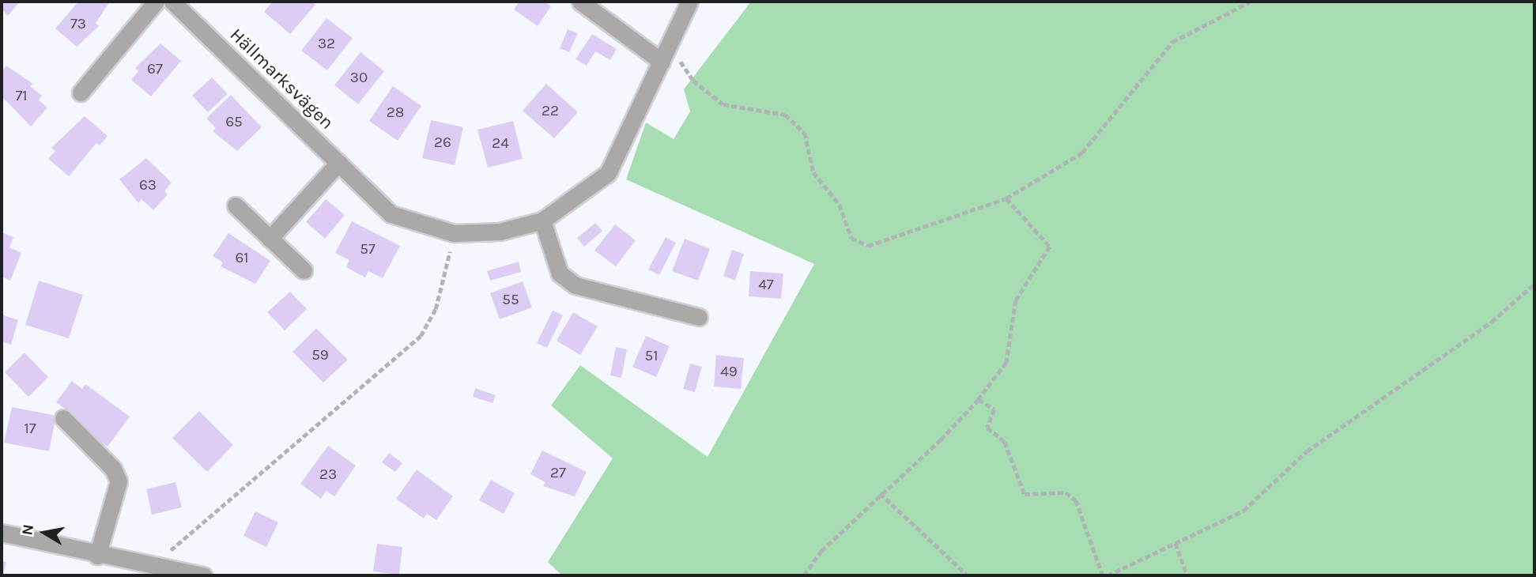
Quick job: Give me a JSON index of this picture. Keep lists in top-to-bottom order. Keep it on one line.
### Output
{"streets":{"street":["Hällmarksvägen"]},"house_numbers":["73","32","67","30","71","22","28","65","26","24","63","57","61","47","55","59","51","49","17","27","23"],"north":"left"}
